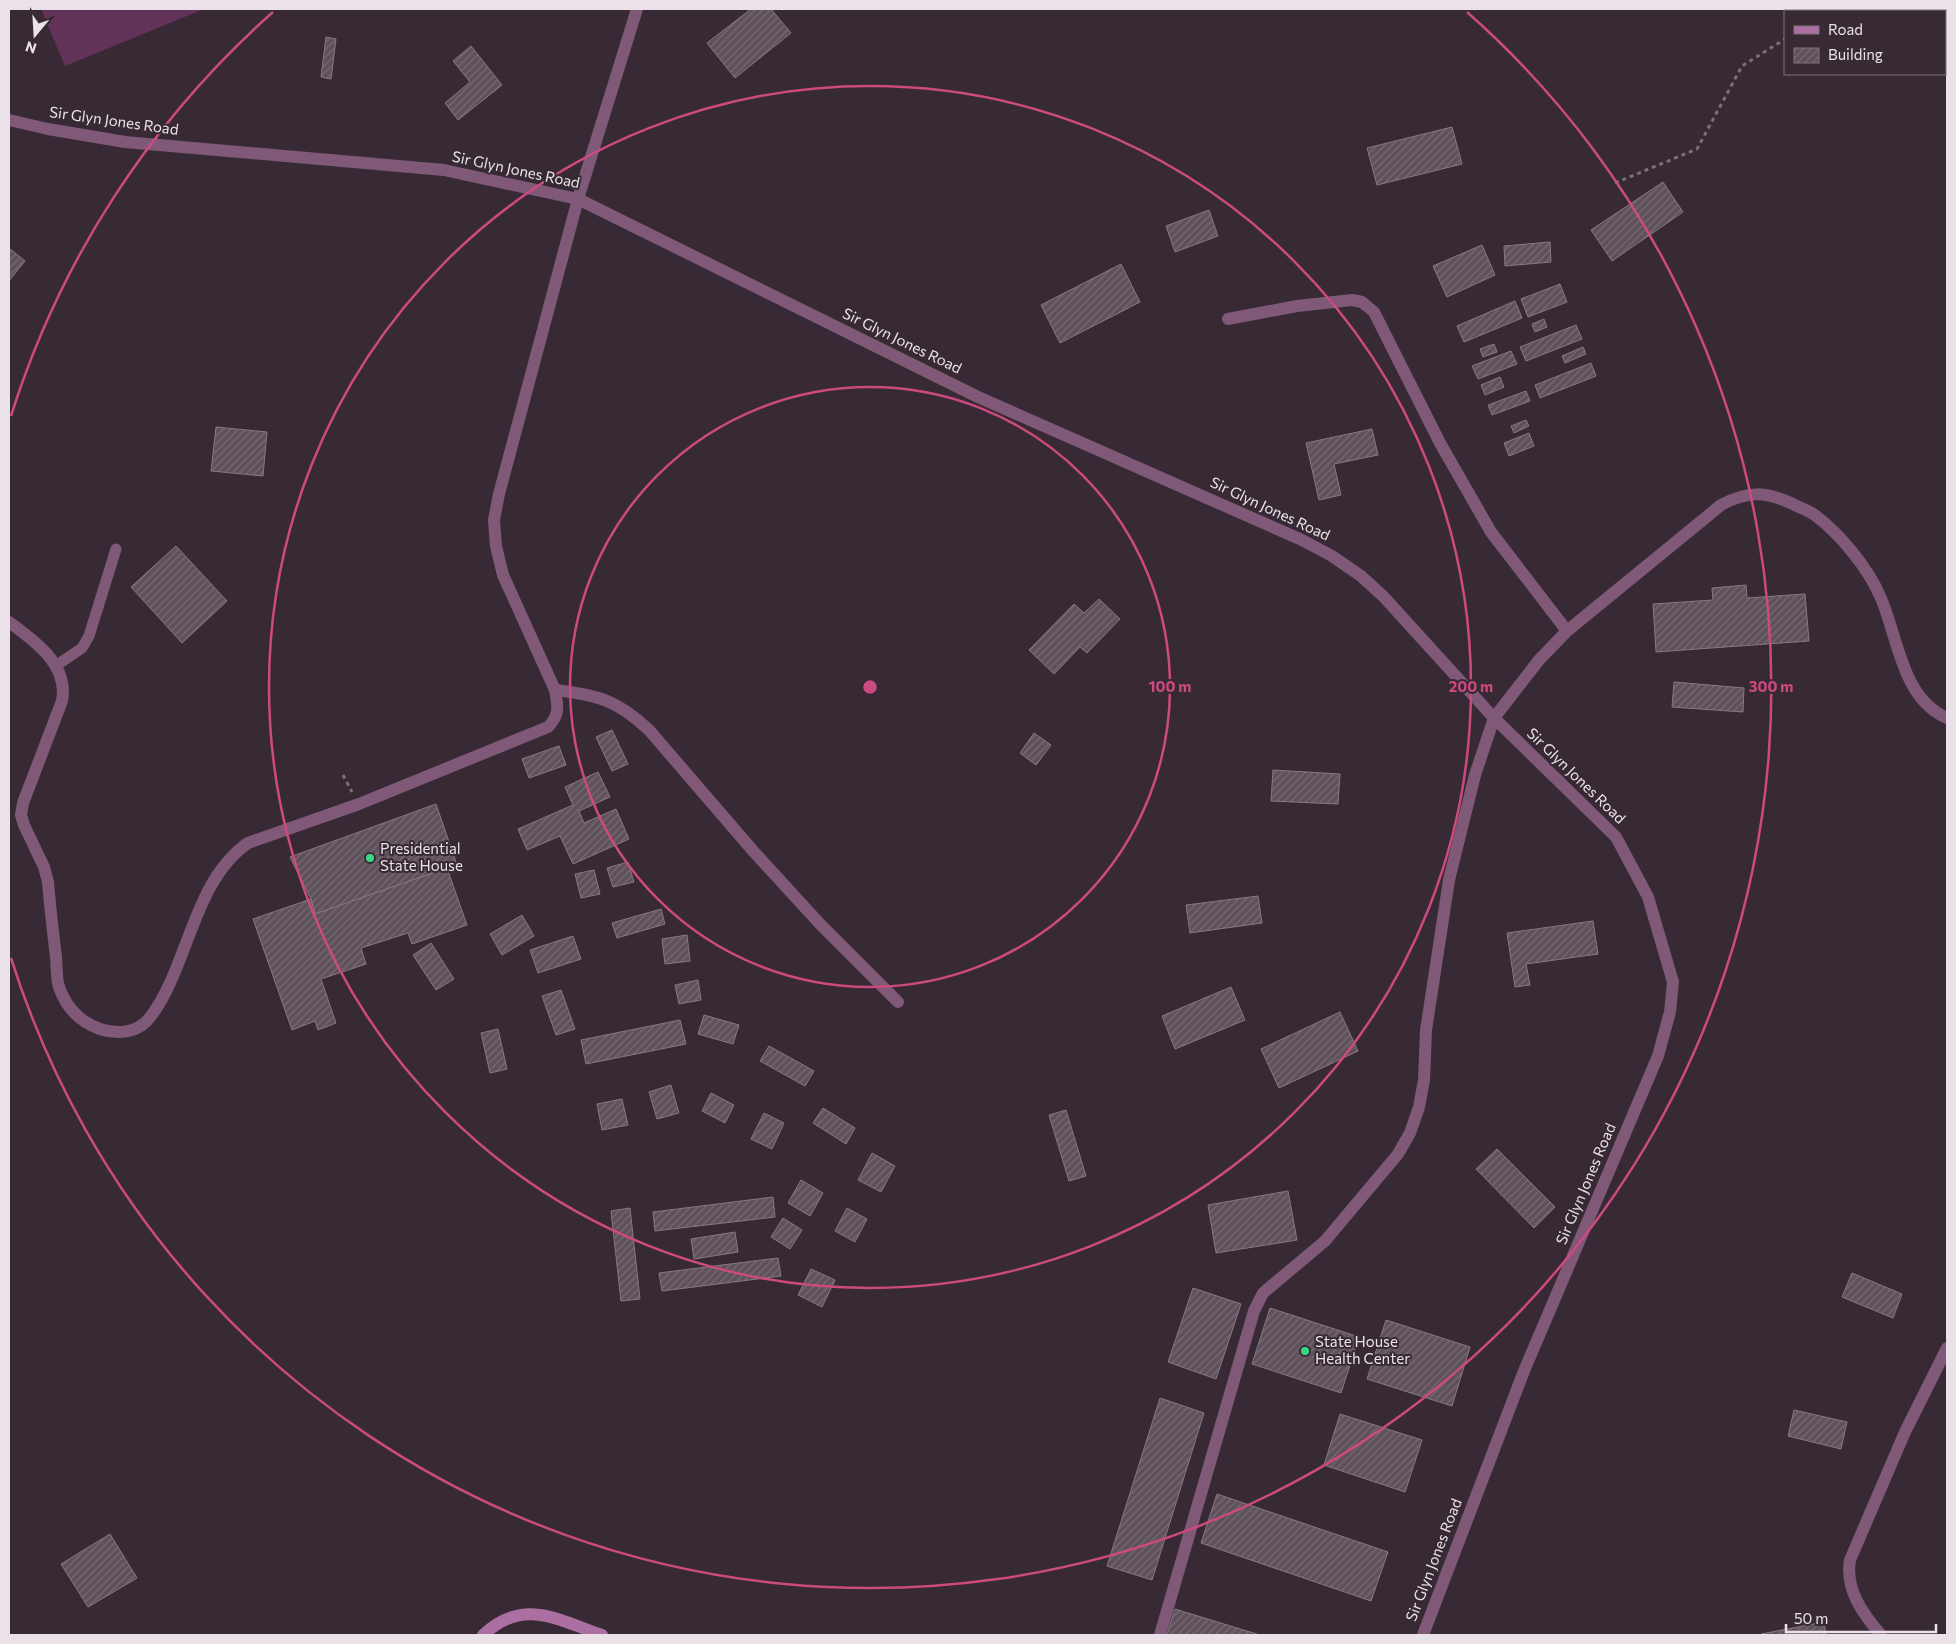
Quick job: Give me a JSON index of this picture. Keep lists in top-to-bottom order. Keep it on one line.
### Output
{"streets":{"street":["Sir Glyn Jones Road"]},"places":["Presidential State House","State House Health Center"],"legend":["Road","Building"],"scale_bar":"50 m","north":"bottom","rings":["100 m","200 m","300 m"]}
